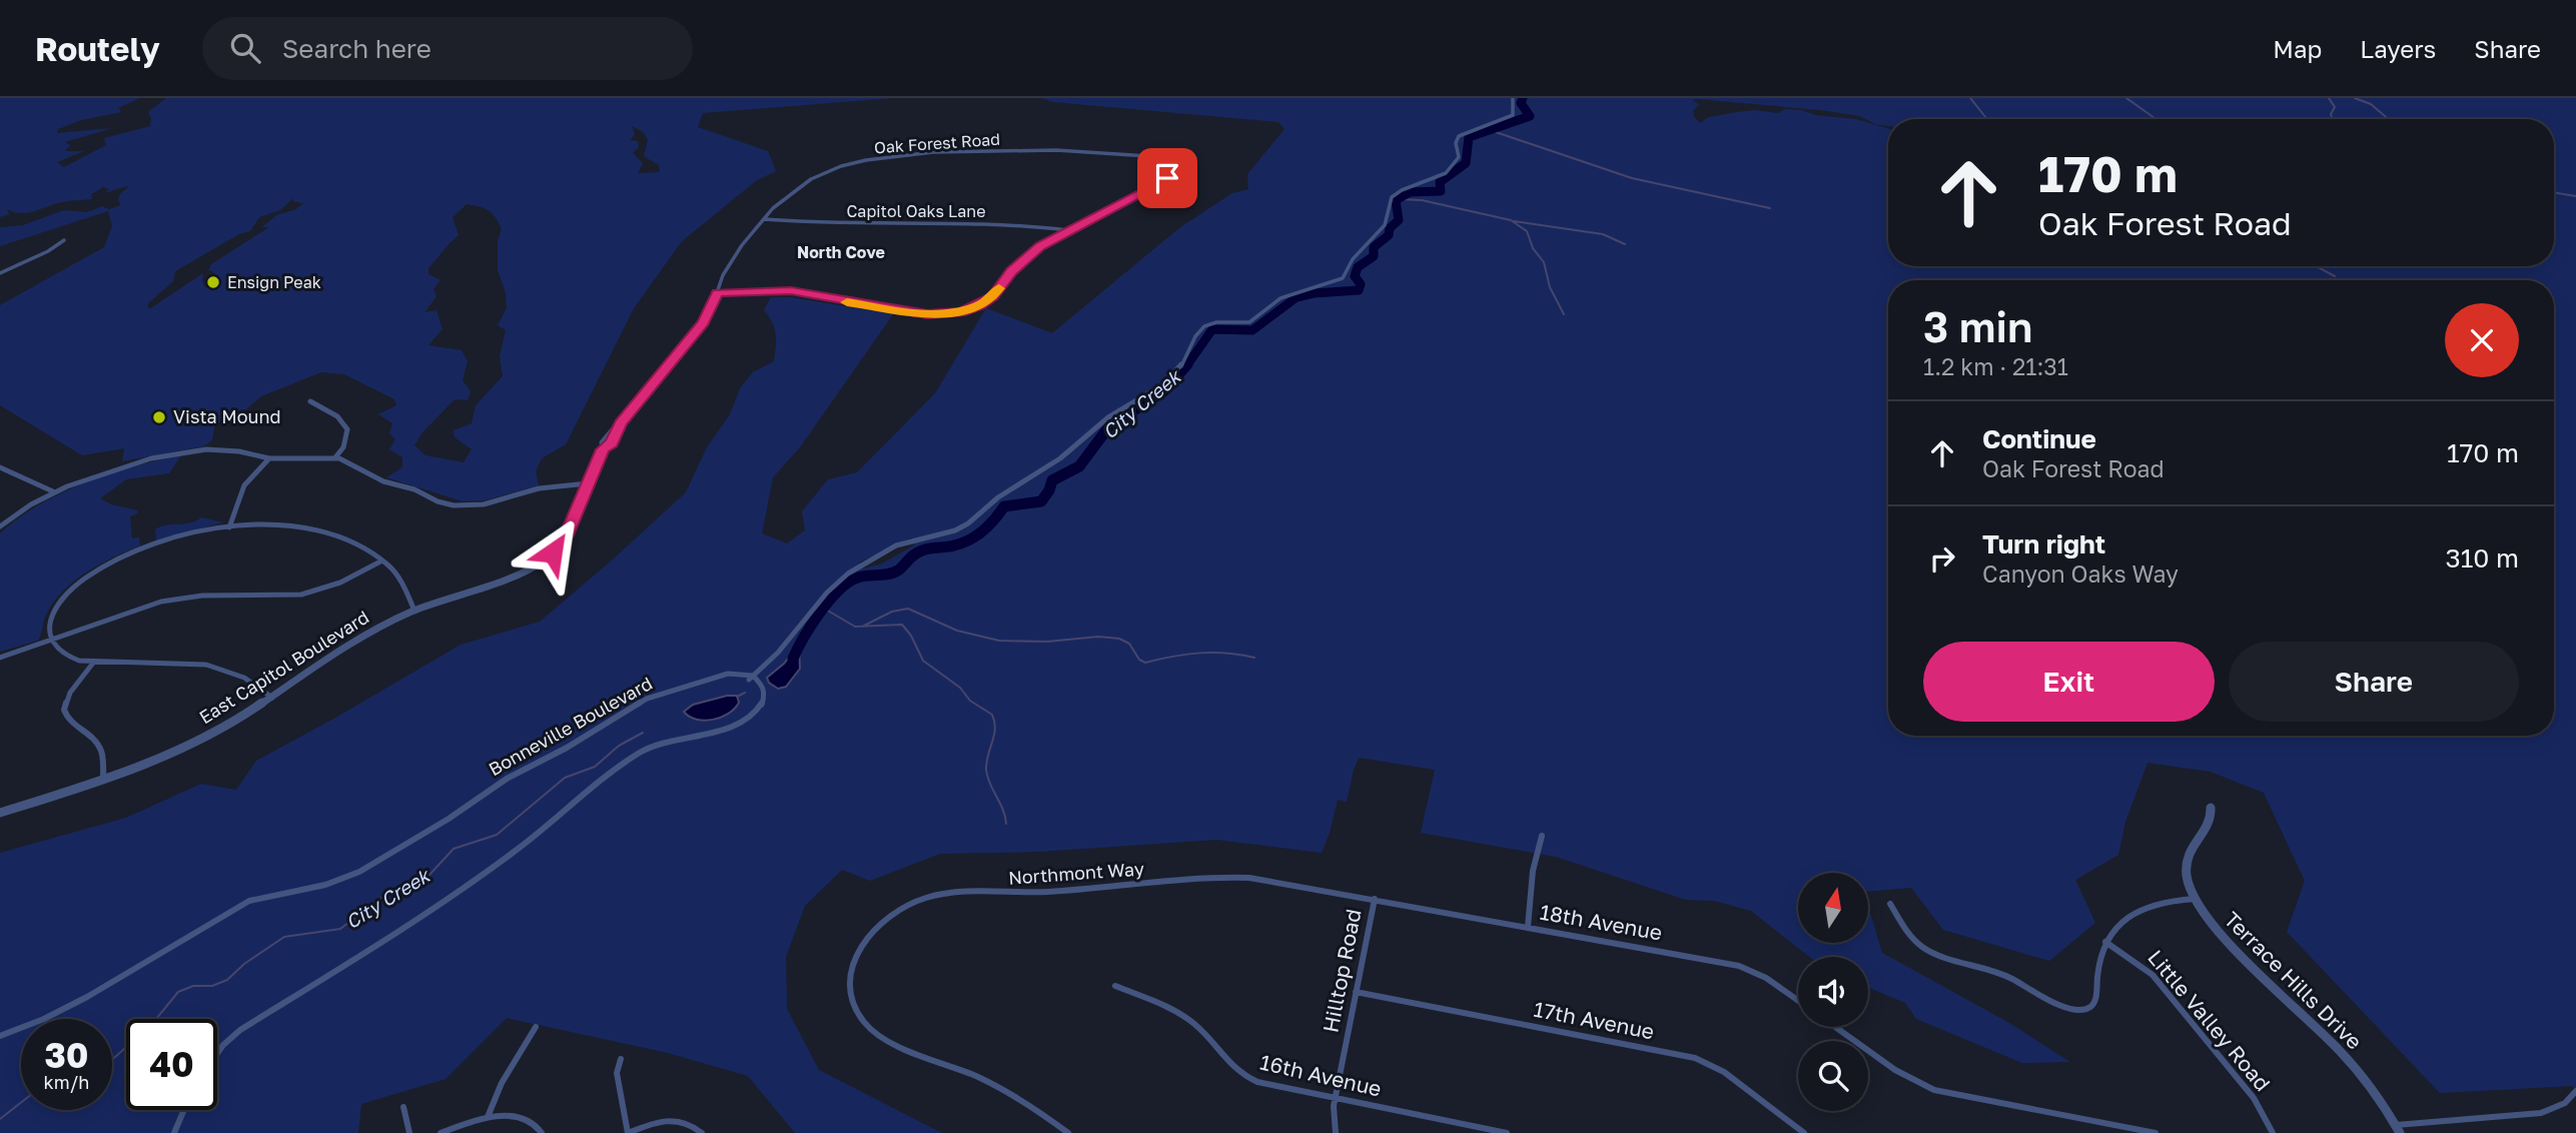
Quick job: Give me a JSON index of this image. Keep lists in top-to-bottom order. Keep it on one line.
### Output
{"streets":{"street":["Oak Forest Road","Capitol Oaks Lane","East Capitol Boulevard","Bonneville Boulevard","Northmont Way","18th Avenue","Hilltop Road","Terrace Hills Drive","17th Avenue","Little Valley Road","16th Avenue"]},"crossings":[["Oak Forest Road","Capitol Oaks Lane"],["Oak Forest Road","East Capitol Boulevard"],["Northmont Way","18th Avenue"],["Northmont Way","Hilltop Road"],["18th Avenue","Hilltop Road"],["Hilltop Road","17th Avenue"],["Hilltop Road","16th Avenue"]],"districts":["North Cove"],"water":["City Creek"],"places":["Ensign Peak","Vista Mound"],"north":"top","page":{"header":"Routely","search":"Search here","nav":["Map","Layers","Share"],"turn":["170 m","Oak Forest Road"],"heading":["3 min","1.2 km · 21:31"],"list":[{"name":"Continue","note":"Oak Forest Road","value":"170 m"},{"name":"Turn right","note":"Canyon Oaks Way","value":"310 m"}],"buttons":["Exit","Share"],"speed":"30 km/h","limit":"40"}}
